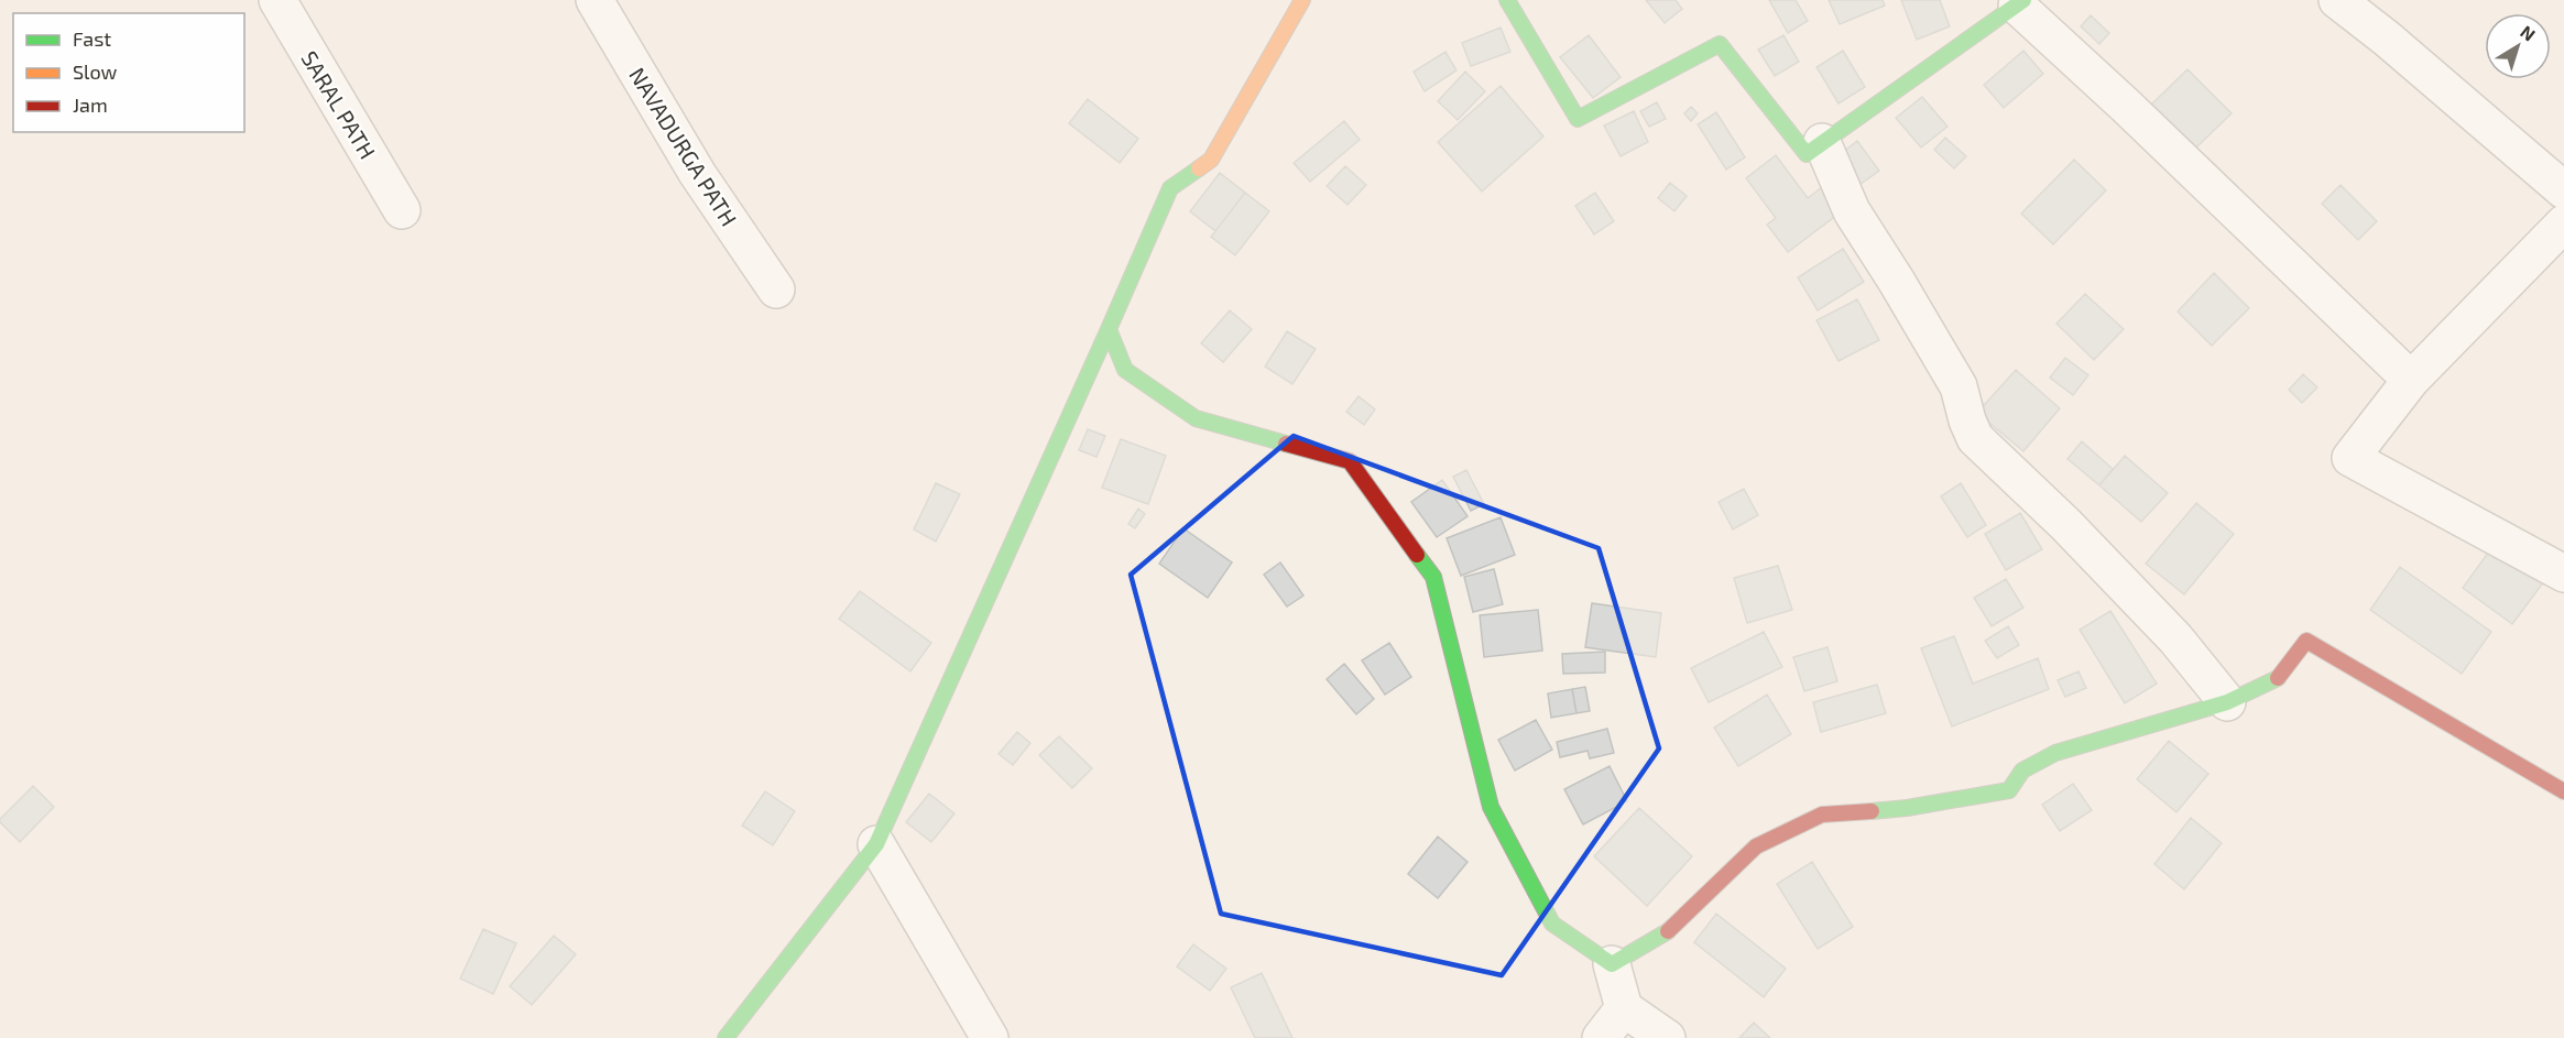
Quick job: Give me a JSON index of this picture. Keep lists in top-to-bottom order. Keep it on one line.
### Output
{"streets":{"street":["SARAL PATH","NAVADURGA PATH"]},"legend":["Fast","Slow","Jam"],"north":"top right"}
